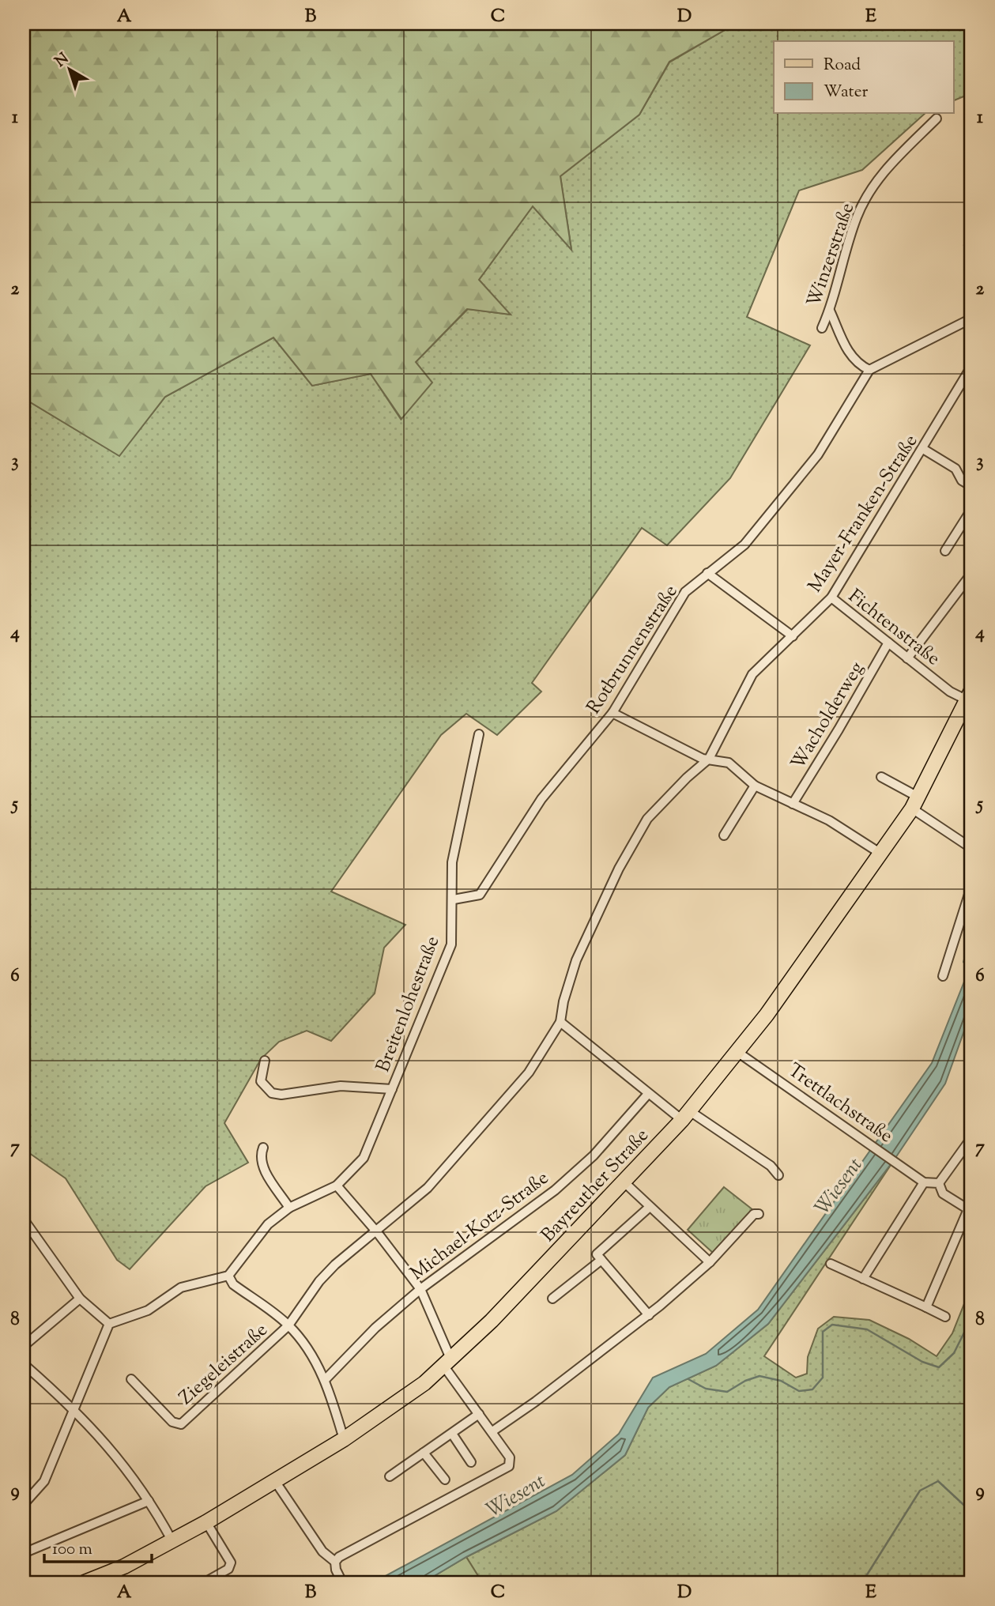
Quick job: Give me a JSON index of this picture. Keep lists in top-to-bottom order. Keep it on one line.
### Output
{"streets":{"main road":["Bayreuther Straße"],"street":["Winzerstraße","Mayer-Franken-Straße","Fichtenstraße","Rotbrunnenstraße","Wacholderweg","Breitenlohestraße","Trettlachstraße","Michael-Kotz-Straße","Ziegeleistraße"]},"crossings":[["Mayer-Franken-Straße","Fichtenstraße"],["Mayer-Franken-Straße","Ziegeleistraße"],["Fichtenstraße","Wacholderweg"],["Fichtenstraße","Bayreuther Straße"],["Rotbrunnenstraße","Breitenlohestraße"],["Breitenlohestraße","Ziegeleistraße"],["Trettlachstraße","Bayreuther Straße"],["Bayreuther Straße","Ziegeleistraße"],["Michael-Kotz-Straße","Ziegeleistraße"]],"water":["Wiesent"],"legend":["Road","Water"],"scale_bar":"100 m","north":"top left","grid":{"columns":["A","B","C","D","E"],"rows":["1","2","3","4","5","6","7","8","9"]}}
